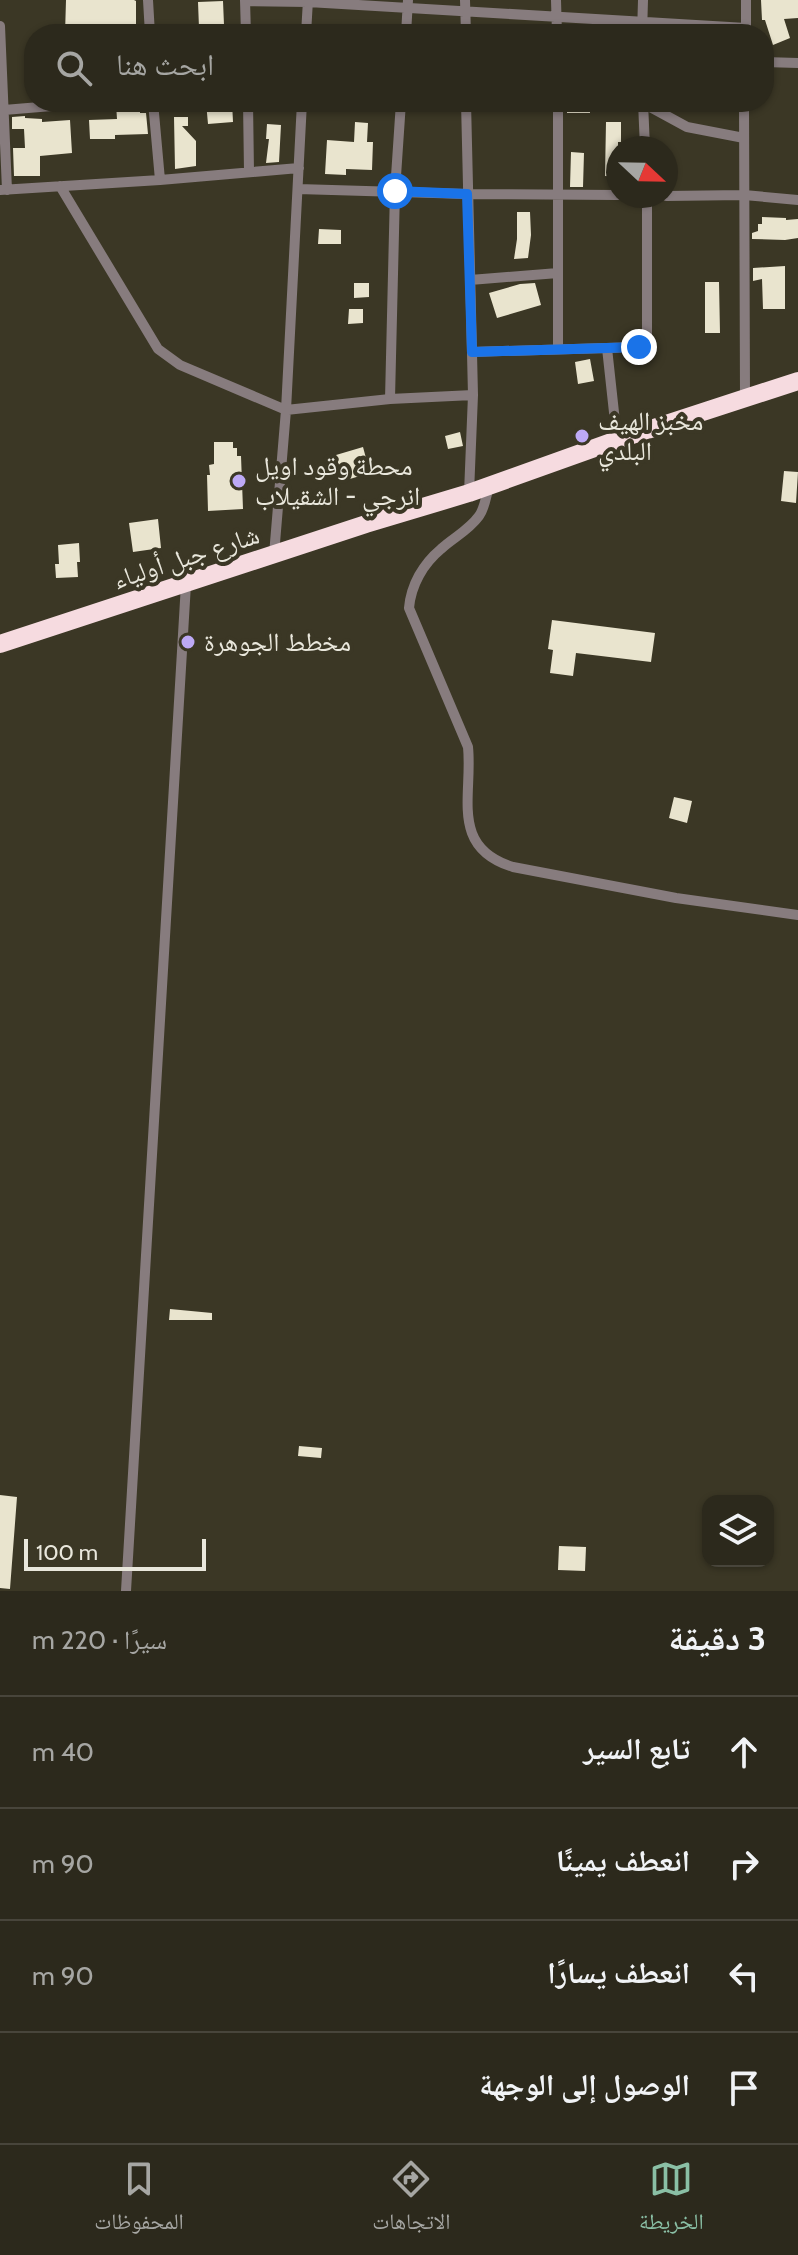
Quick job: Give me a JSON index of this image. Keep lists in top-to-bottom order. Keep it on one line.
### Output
{"streets":{"highway":["شارع جبل أولياء"]},"places":["مخبز الهيف البلدي","محطة وقود اويل انرجي - الشقيلاب","مخطط الجوهرة"],"scale_bar":"100 m","north":"right","page":{"search":"ابحث هنا","scale":"100 m","heading":["3 دقيقة","سيرًا · 220 m"],"list":[["تابع السير","40 m"],["انعطف يمينًا","90 m"],["انعطف يسارًا","90 m"],"الوصول إلى الوجهة"],"nav":["الخريطة","الاتجاهات","المحفوظات"]}}
